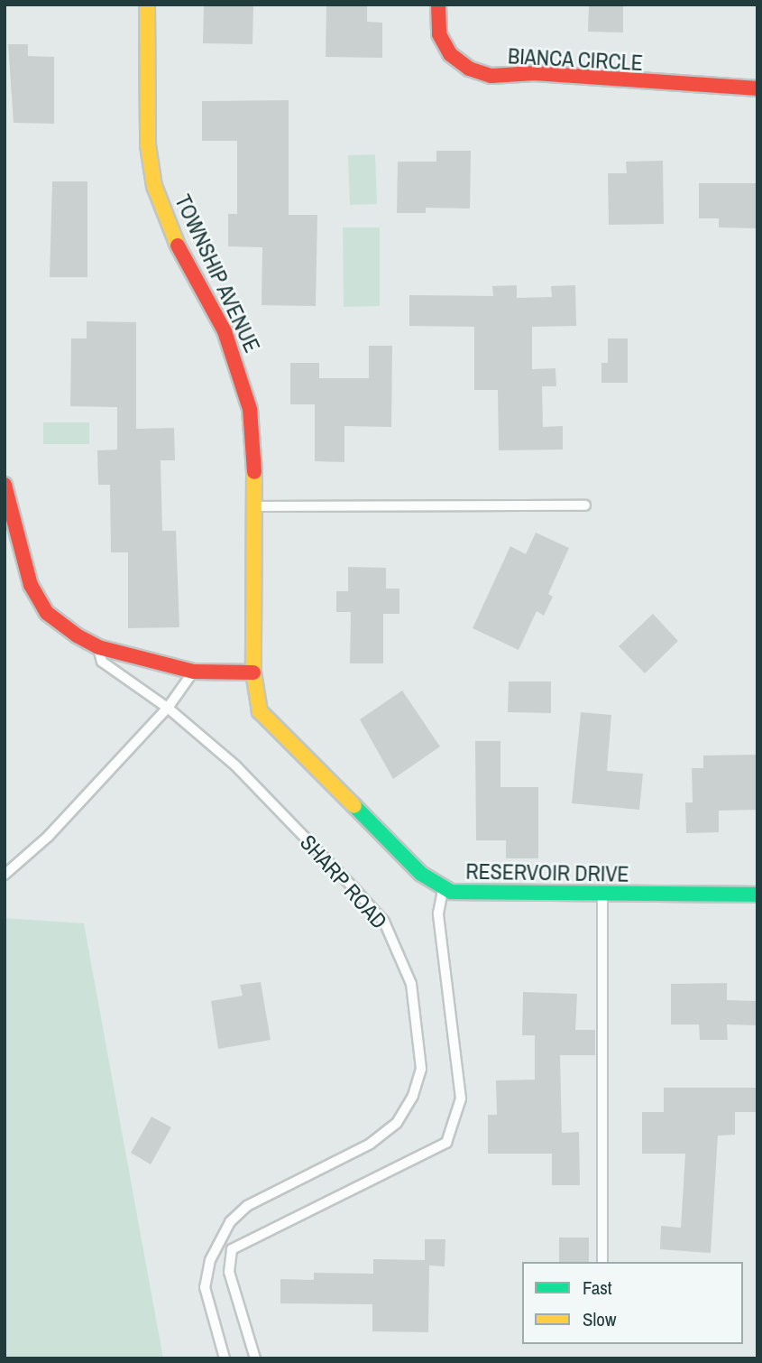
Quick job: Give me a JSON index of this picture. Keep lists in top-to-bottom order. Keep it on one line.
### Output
{"streets":{"street":["BIANCA CIRCLE","TOWNSHIP AVENUE","RESERVOIR DRIVE"],"lane":["SHARP ROAD"]},"crossings":[["TOWNSHIP AVENUE","RESERVOIR DRIVE"]],"legend":["Fast","Slow"]}
